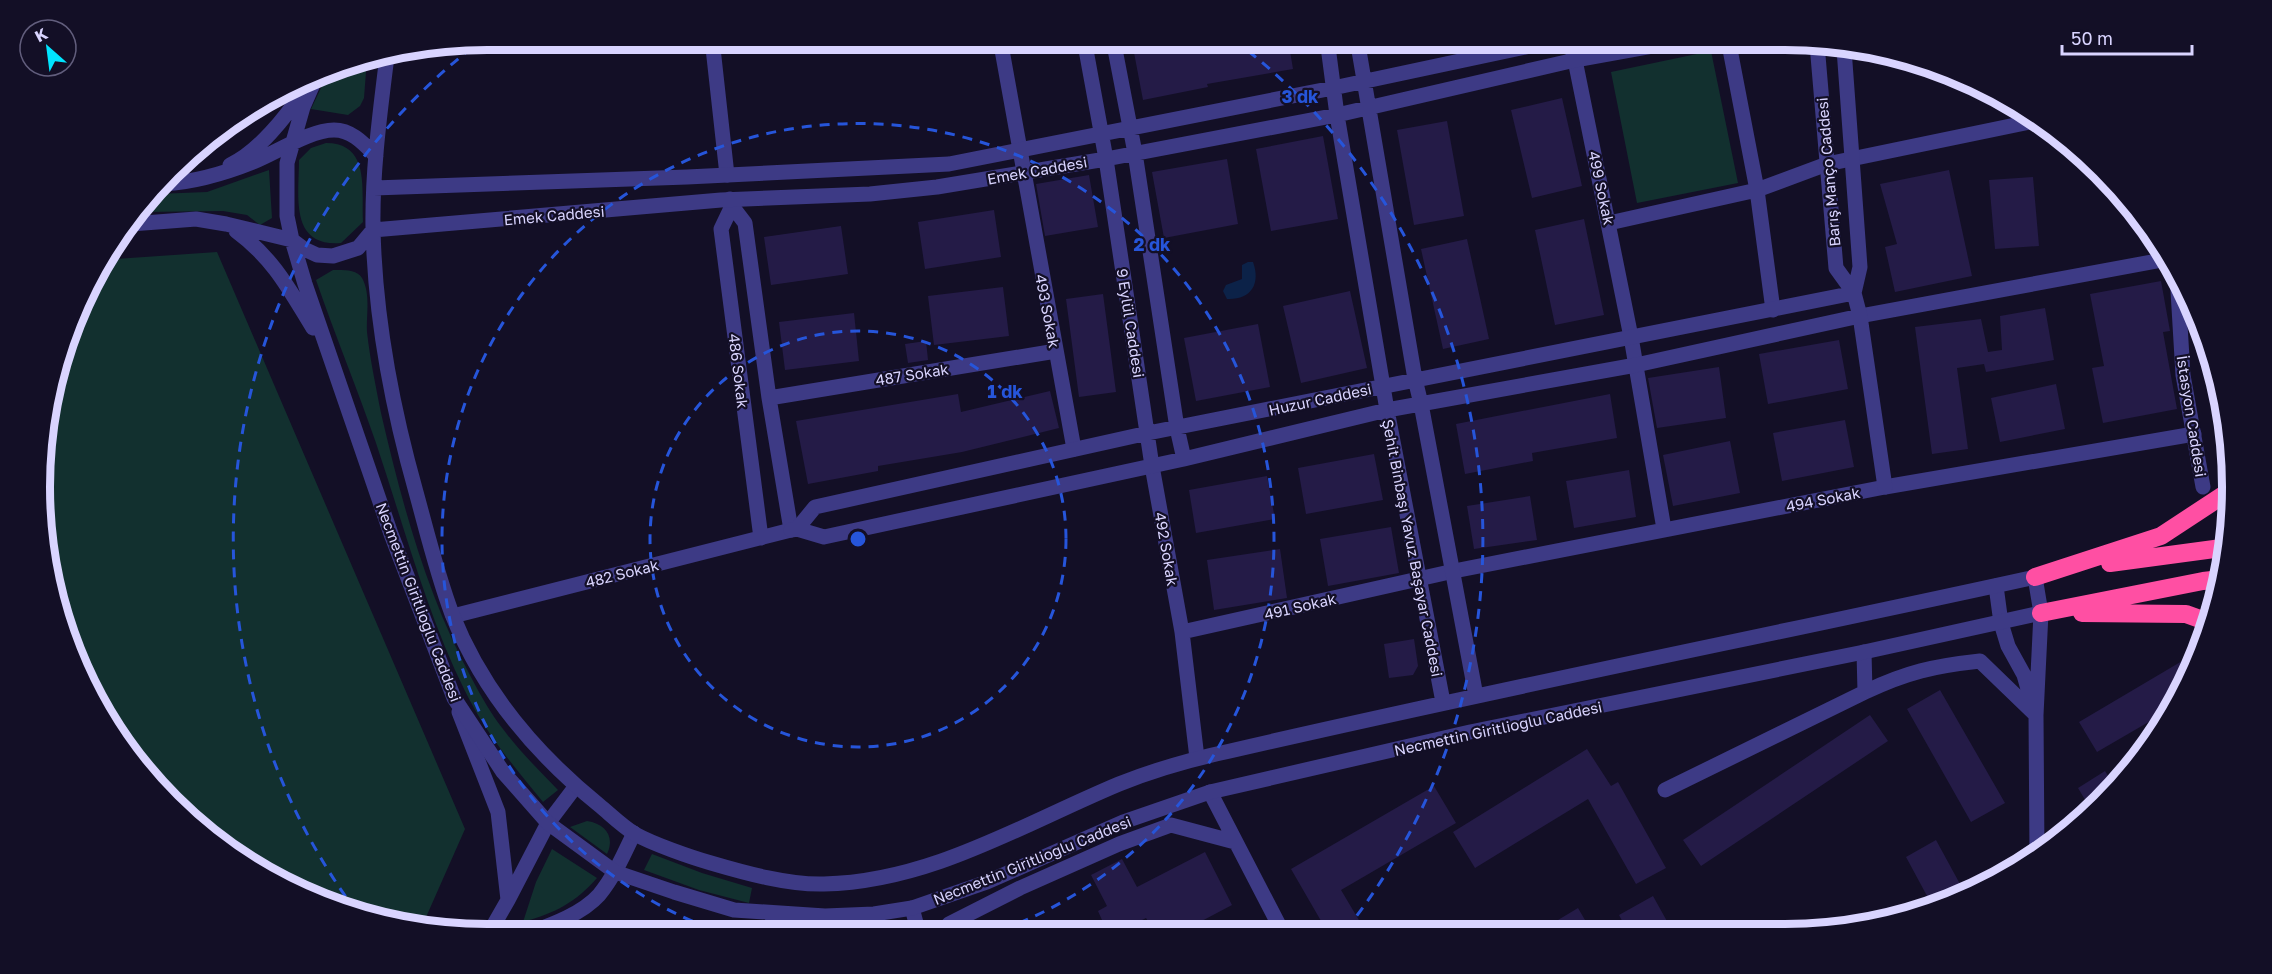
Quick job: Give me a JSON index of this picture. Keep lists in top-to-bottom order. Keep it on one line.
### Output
{"streets":{"street":["Emek Caddesi","Barış Manço Caddesi","499 Sokak","493 Sokak","9 Eylül Caddesi","486 Sokak","487 Sokak","Huzur Caddesi","İstasyon Caddesi","494 Sokak","Şehit Binbaşı Yavuz Başayar Caddesi","492 Sokak","482 Sokak","Necmettin Giritlioğlu Caddesi","491 Sokak"]},"crossings":[["Emek Caddesi","499 Sokak"],["Emek Caddesi","493 Sokak"],["Emek Caddesi","9 Eylül Caddesi"],["Emek Caddesi","486 Sokak"],["Emek Caddesi","Şehit Binbaşı Yavuz Başayar Caddesi"],["Emek Caddesi","Necmettin Giritlioğlu Caddesi"],["Barış Manço Caddesi","Huzur Caddesi"],["Barış Manço Caddesi","494 Sokak"],["499 Sokak","Huzur Caddesi"],["499 Sokak","494 Sokak"],["493 Sokak","487 Sokak"],["493 Sokak","Huzur Caddesi"],["9 Eylül Caddesi","Huzur Caddesi"],["9 Eylül Caddesi","492 Sokak"],["486 Sokak","487 Sokak"],["486 Sokak","Huzur Caddesi"],["486 Sokak","482 Sokak"],["Huzur Caddesi","Şehit Binbaşı Yavuz Başayar Caddesi"],["Huzur Caddesi","492 Sokak"],["Huzur Caddesi","482 Sokak"],["İstasyon Caddesi","494 Sokak"],["494 Sokak","491 Sokak"],["Şehit Binbaşı Yavuz Başayar Caddesi","Necmettin Giritlioğlu Caddesi"],["Şehit Binbaşı Yavuz Başayar Caddesi","491 Sokak"],["492 Sokak","Necmettin Giritlioğlu Caddesi"],["492 Sokak","491 Sokak"],["482 Sokak","Necmettin Giritlioğlu Caddesi"]],"scale_bar":"50 m","north":"top left","rings":["3 dk","2 dk","1 dk"]}
